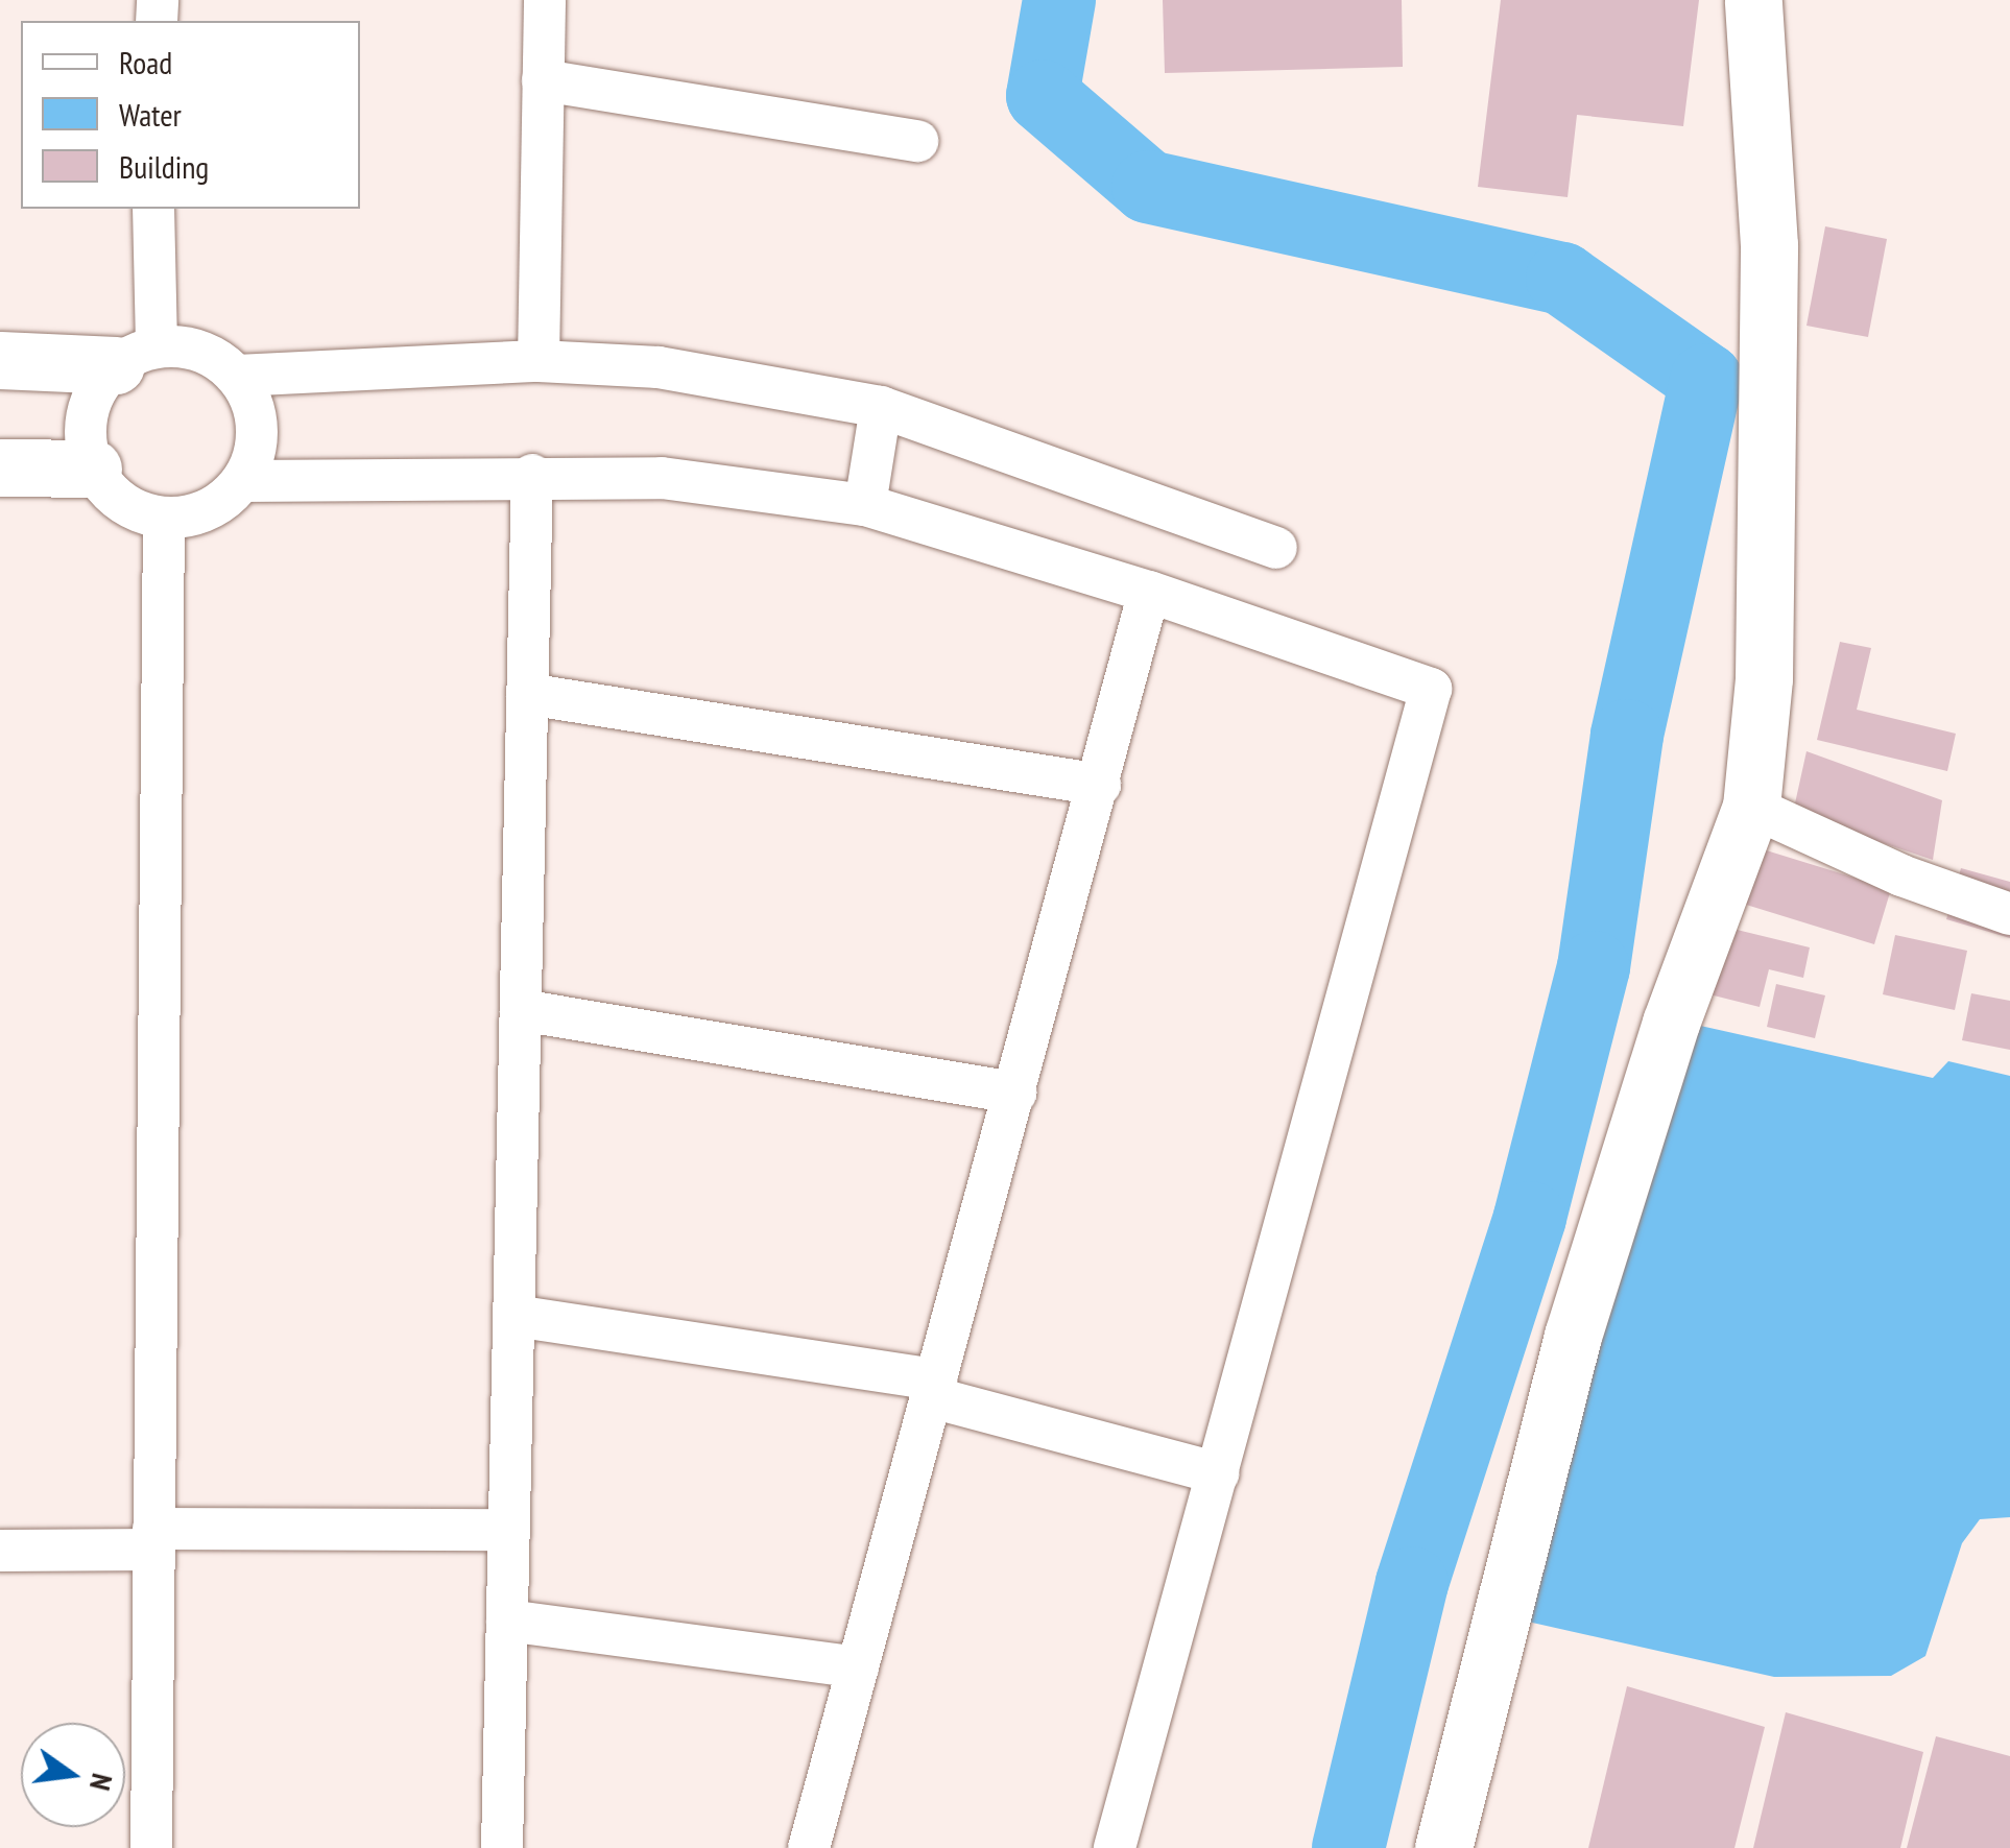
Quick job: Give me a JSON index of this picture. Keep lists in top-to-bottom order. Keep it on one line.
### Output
{"legend":["Road","Water","Building"],"north":"right"}
